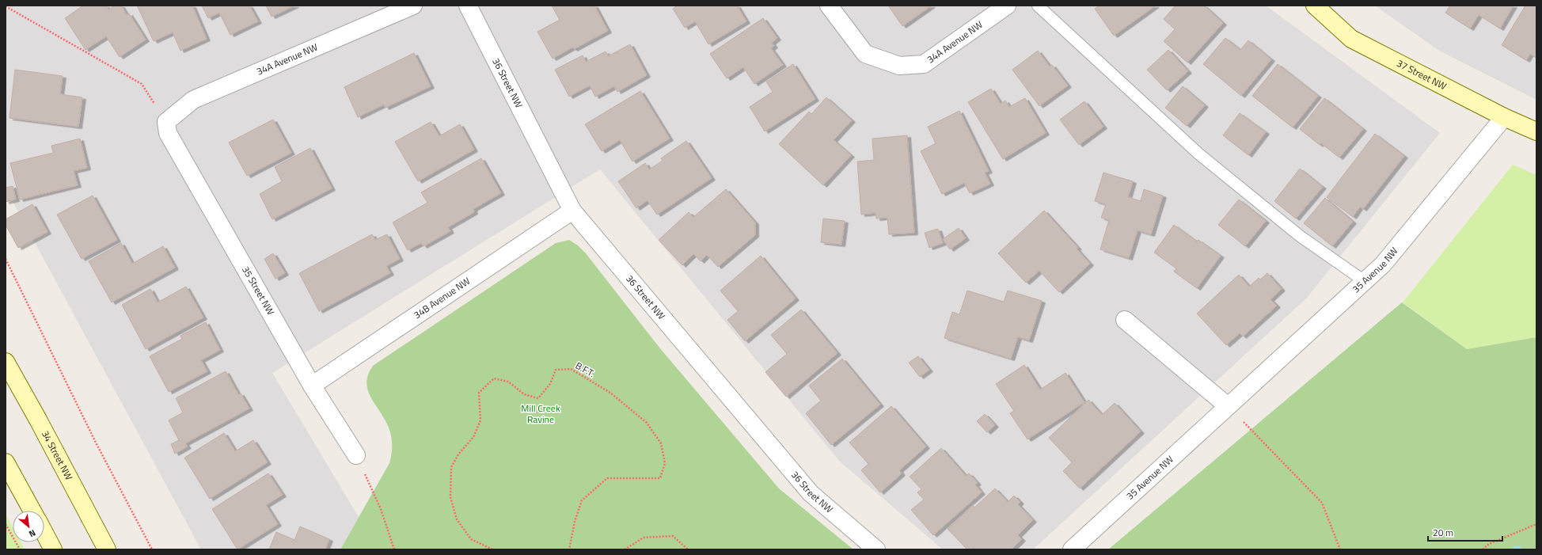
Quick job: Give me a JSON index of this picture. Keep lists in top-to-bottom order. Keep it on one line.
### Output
{"streets":{"main road":["37 Street NW","34 Street NW"],"street":["34A Avenue NW","36 Street NW","35 Avenue NW","35 Street NW","34B Avenue NW"],"path":["B.F.T."]},"crossings":[["34A Avenue NW","35 Street NW"],["37 Street NW","35 Avenue NW"],["36 Street NW","34B Avenue NW"],["35 Street NW","34B Avenue NW"]],"parks":["Mill Creek Ravine"],"scale_bar":"20 m","north":"bottom right"}
